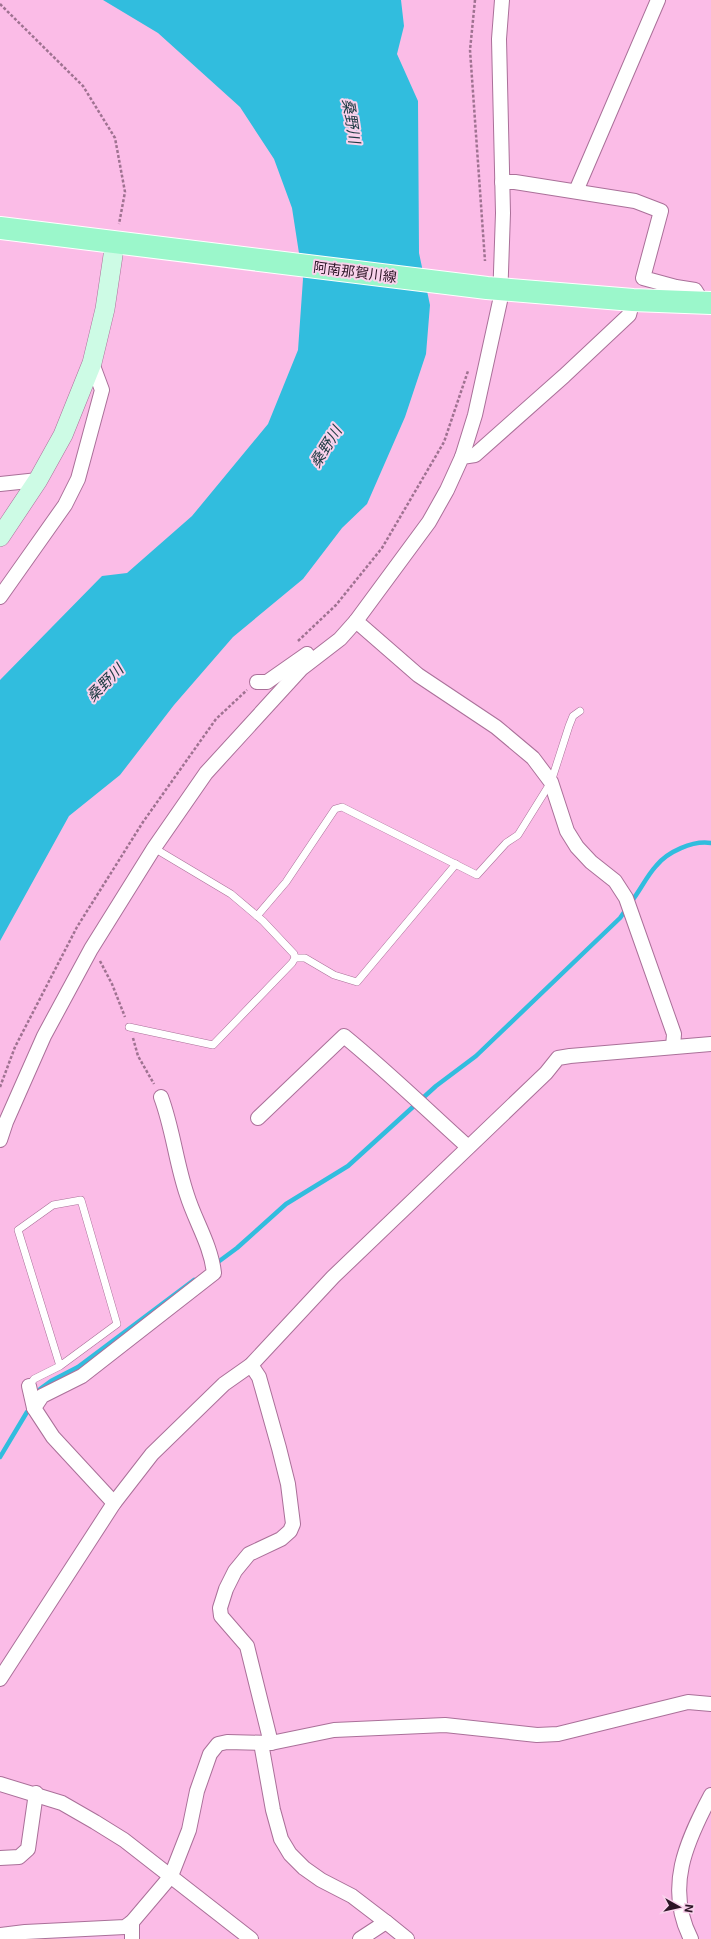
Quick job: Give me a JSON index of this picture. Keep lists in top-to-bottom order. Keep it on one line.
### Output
{"streets":{"main road":["阿南那賀川線"]},"water":["桑野川"],"north":"right"}
